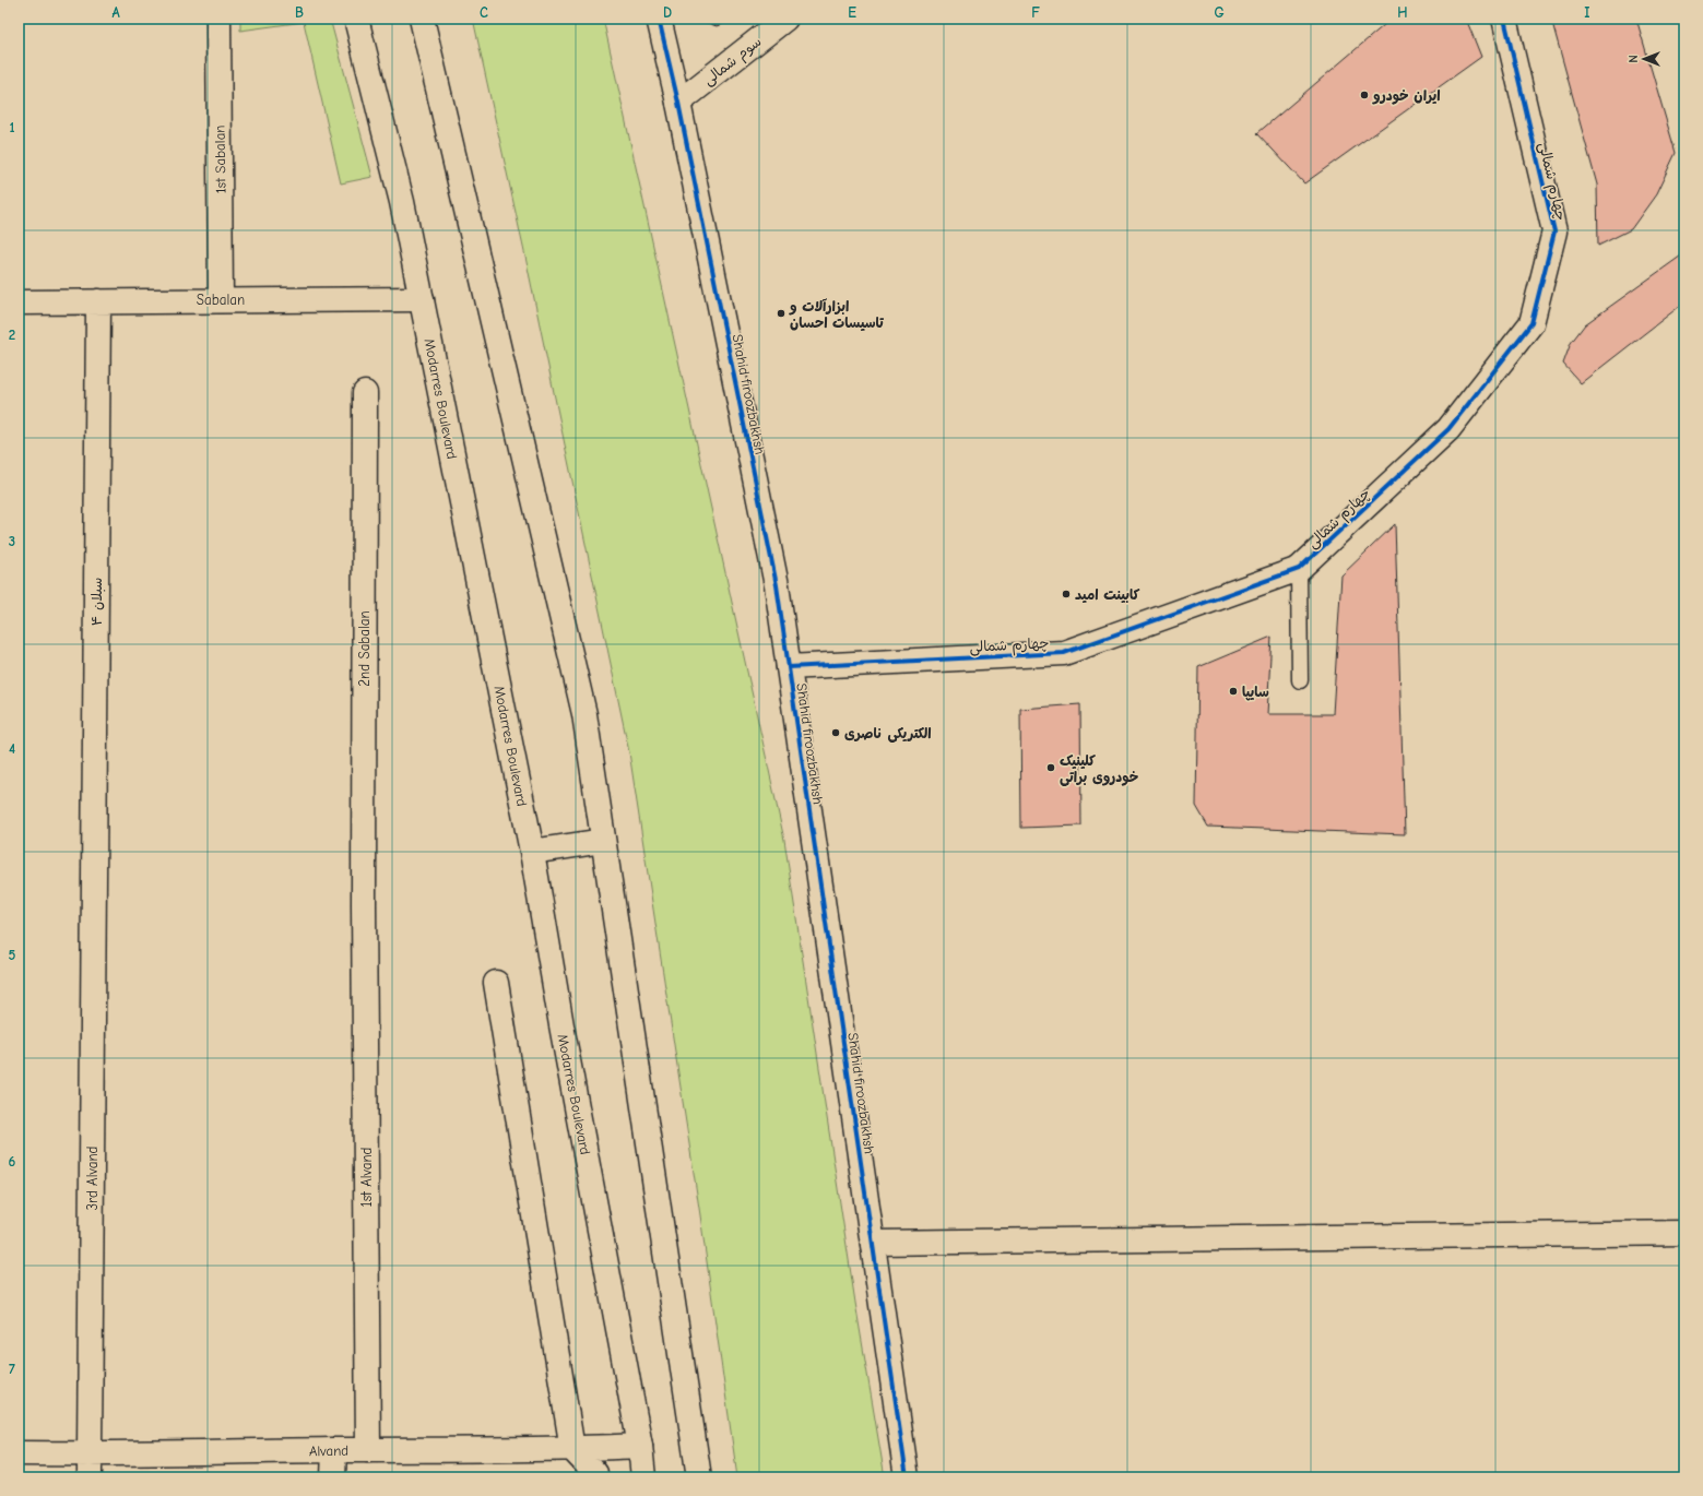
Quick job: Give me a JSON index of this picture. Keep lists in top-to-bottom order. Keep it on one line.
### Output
{"streets":{"street":["سوم شمالی","1st Sabalan","چهارم شمالی","Sabalan","Shahid firoozbakhsh","Modarres Boulevard","سبلان ۴","2nd Sabalan","1st Alvand","3rd Alvand","Alvand"]},"crossings":[["سوم شمالی","Shahid firoozbakhsh"],["1st Sabalan","Sabalan"],["چهارم شمالی","Shahid firoozbakhsh"],["Sabalan","Modarres Boulevard"],["Sabalan","سبلان ۴"],["Modarres Boulevard","Alvand"],["سبلان ۴","3rd Alvand"],["2nd Sabalan","1st Alvand"],["1st Alvand","Alvand"],["3rd Alvand","Alvand"]],"places":["ایران خودرو","ابزارآلات و تاسیسات احسان","کابینت امید","سایپا","الکتریکی ناصری","کلینیک خودروی براتی"],"north":"left","grid":{"columns":["A","B","C","D","E","F","G","H","I"],"rows":["1","2","3","4","5","6","7"]}}
